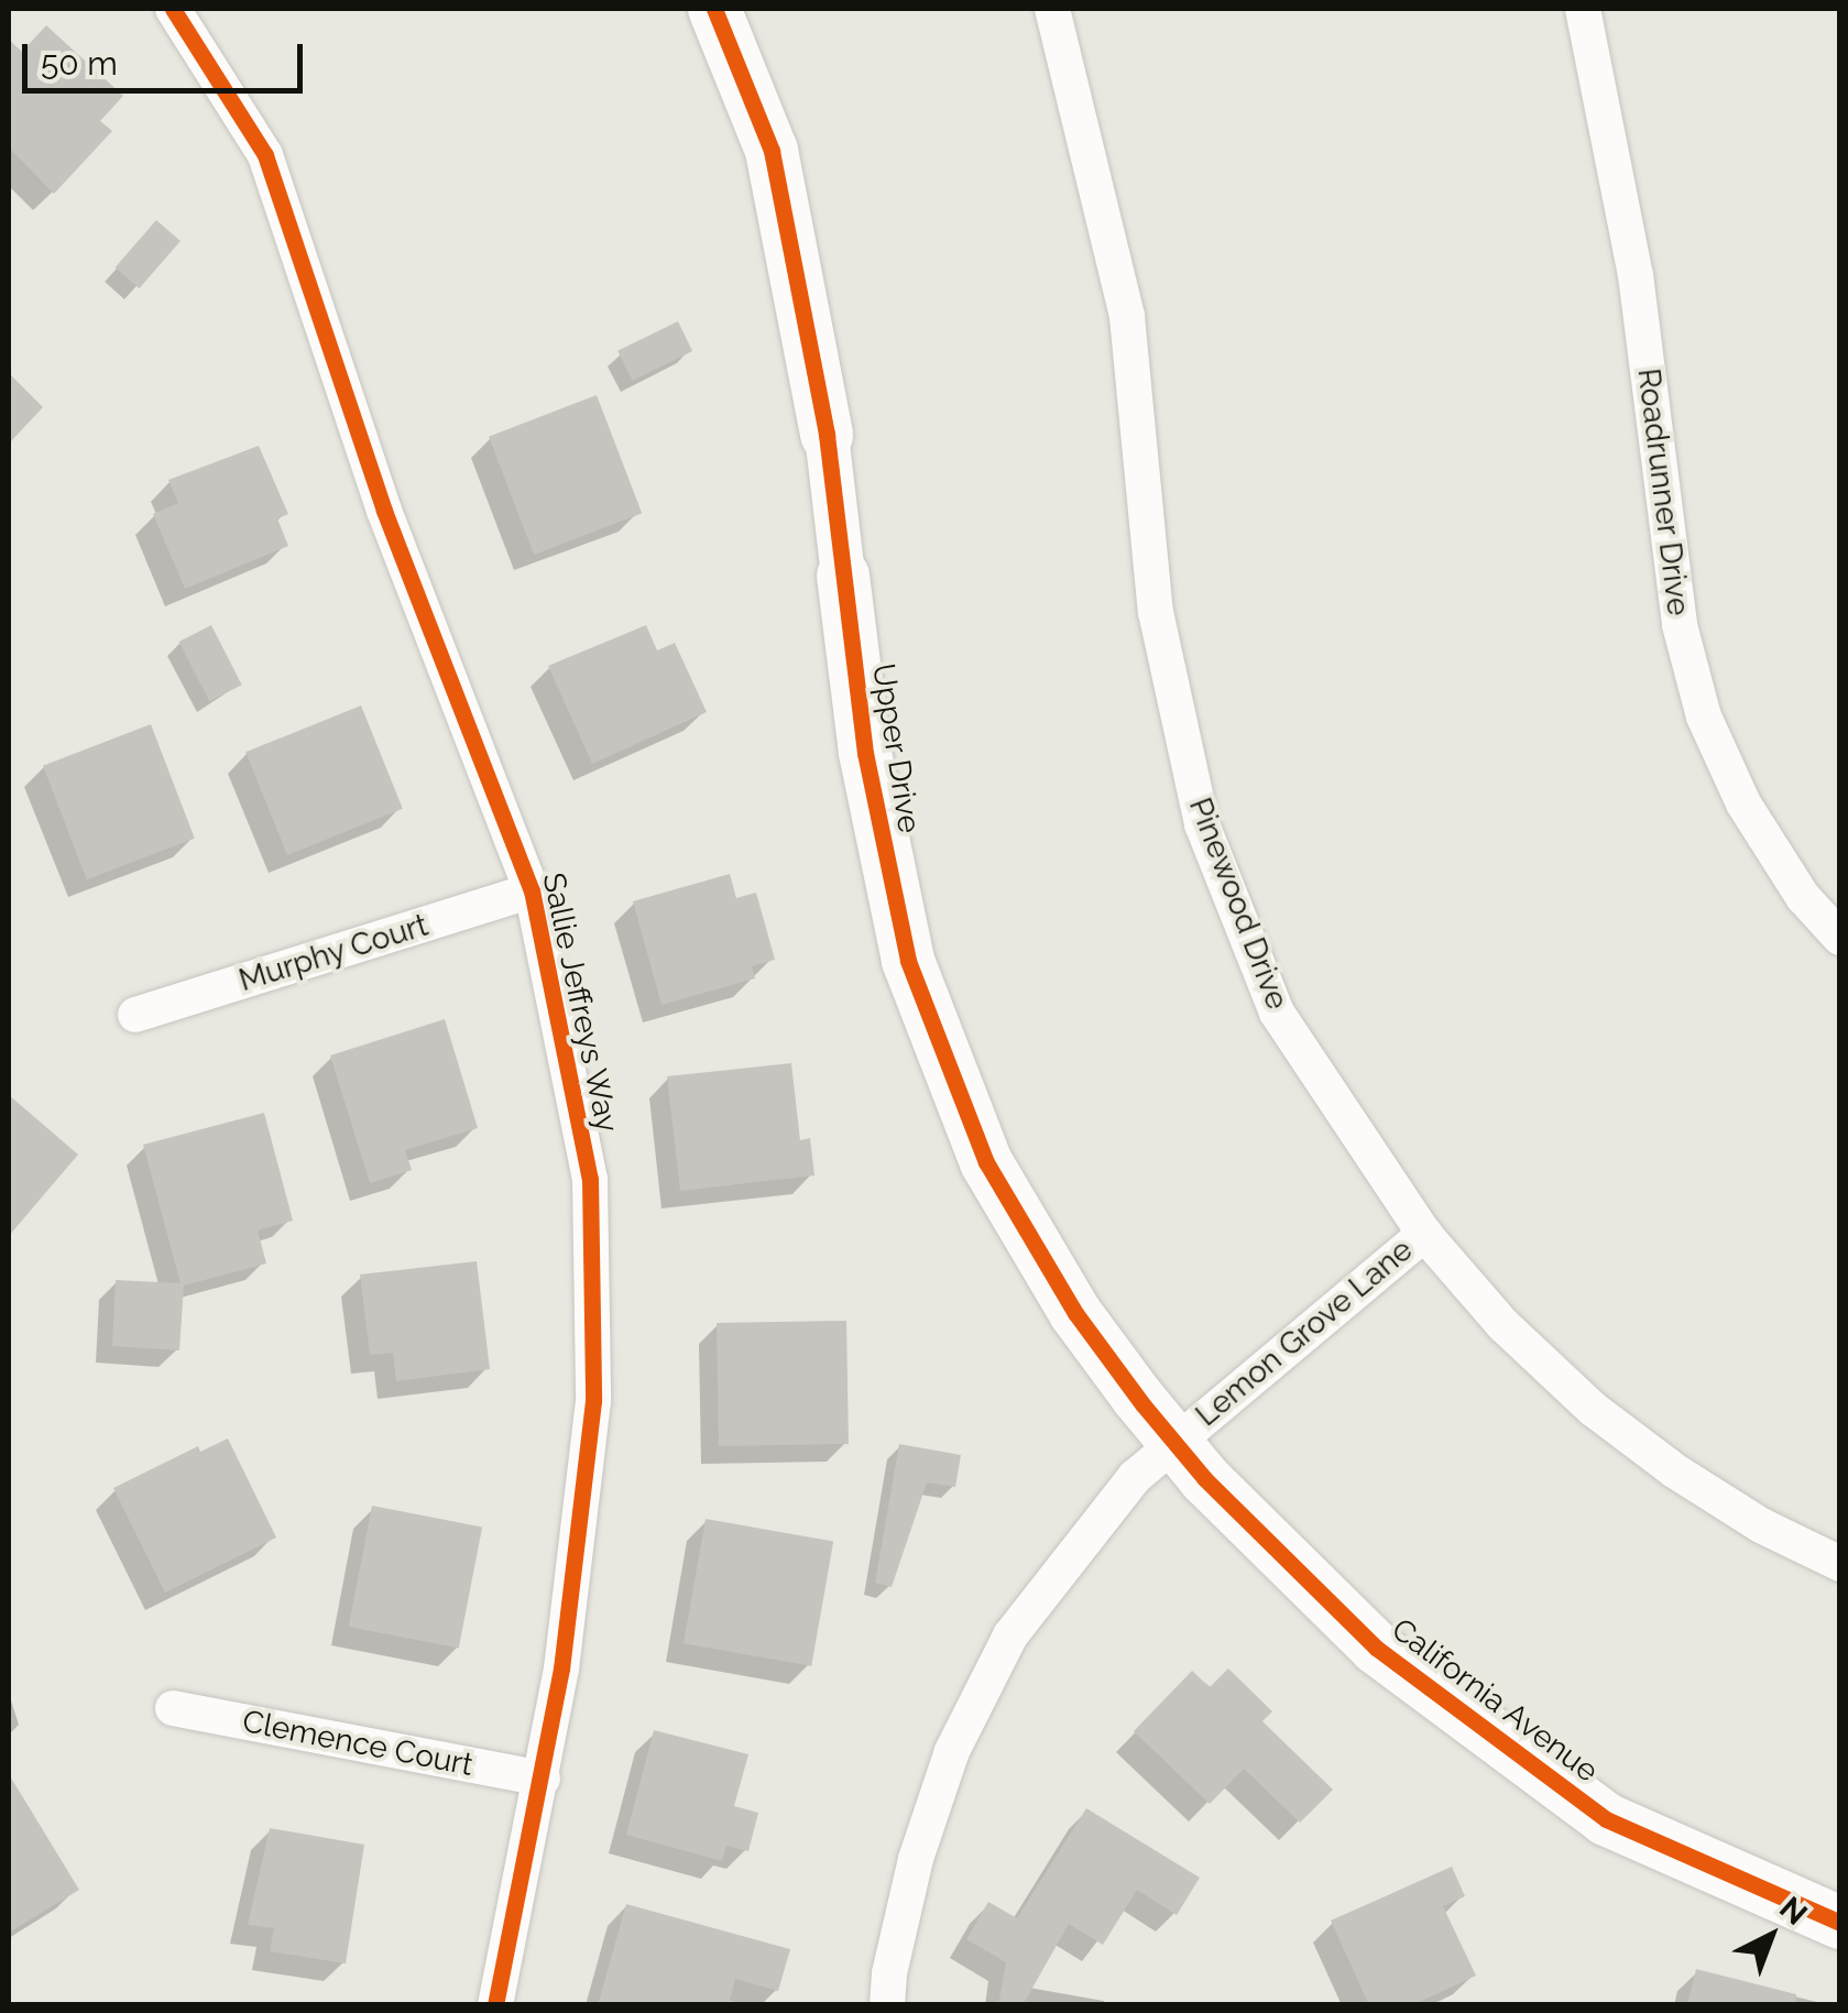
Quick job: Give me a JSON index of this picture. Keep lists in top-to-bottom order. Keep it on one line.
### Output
{"streets":{"main road":["Upper Drive","California Avenue"],"street":["Roadrunner Drive","Pinewood Drive","Murphy Court","Sallie Jeffreys Way","Lemon Grove Lane","Clemence Court"]},"crossings":[["Upper Drive","Lemon Grove Lane"],["Upper Drive","California Avenue"],["Pinewood Drive","Lemon Grove Lane"],["Murphy Court","Sallie Jeffreys Way"],["Sallie Jeffreys Way","Clemence Court"],["Lemon Grove Lane","California Avenue"]],"scale_bar":"50 m","north":"top right"}
